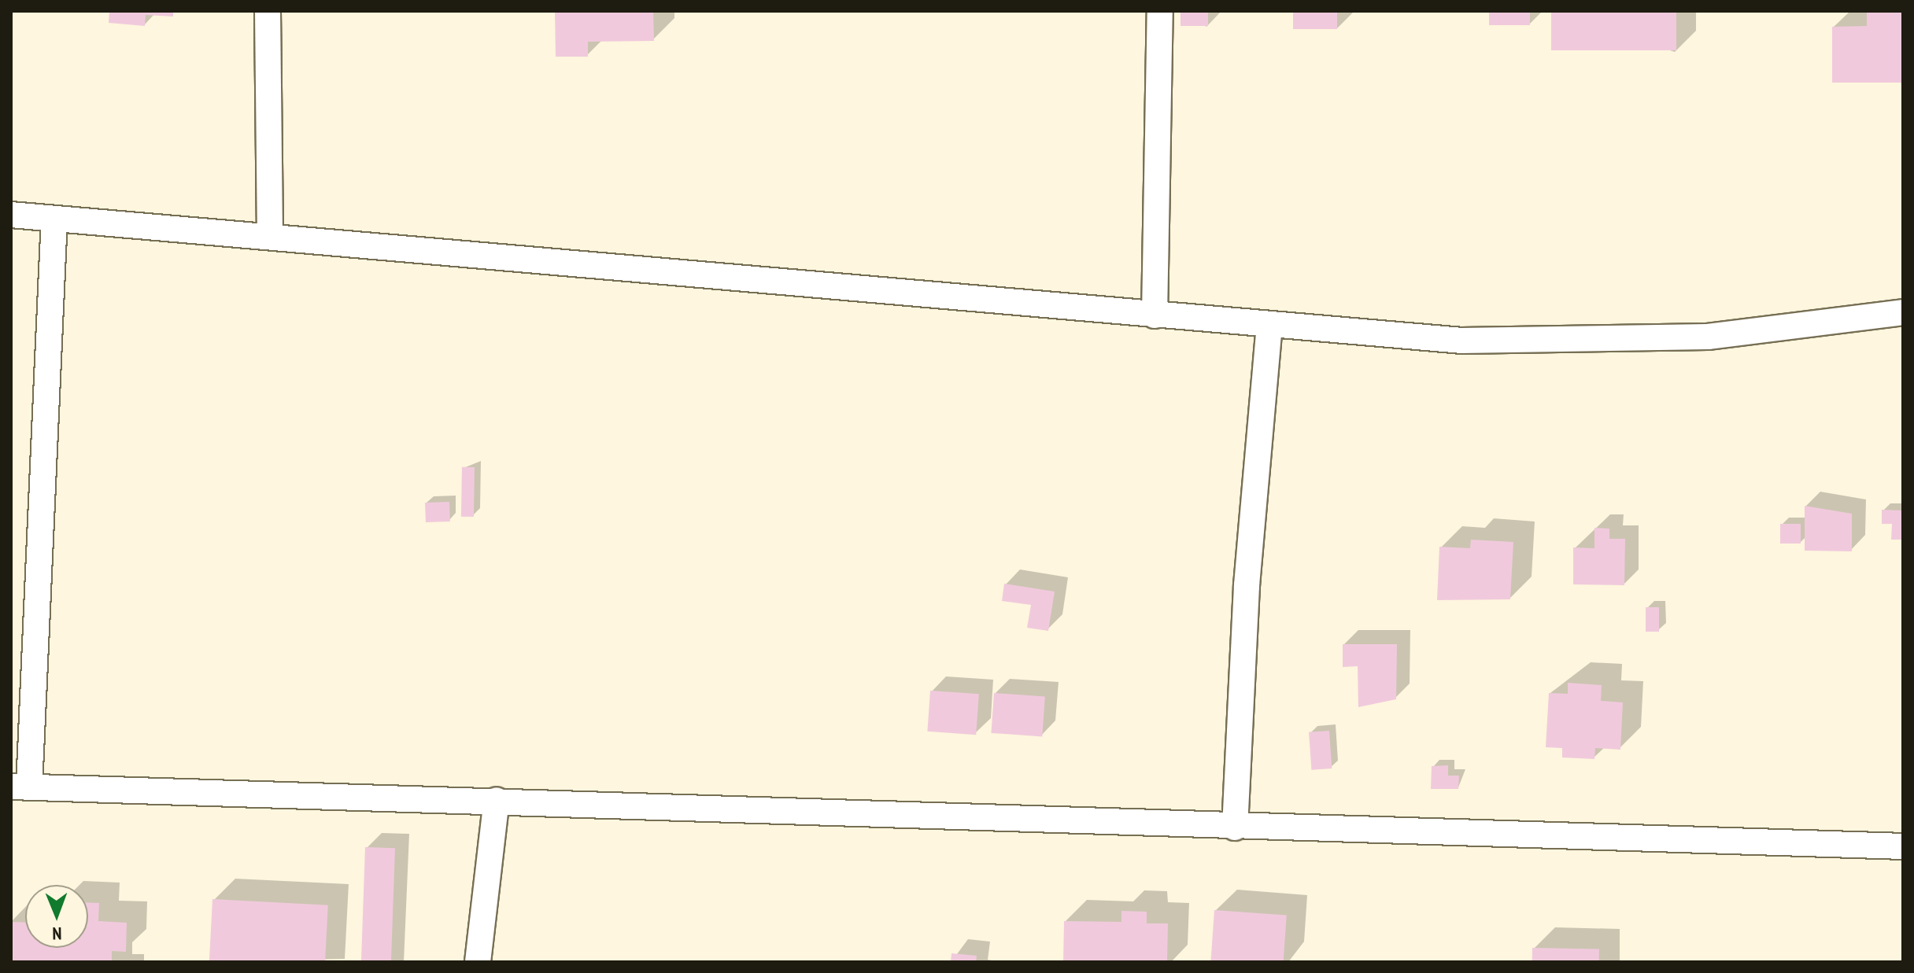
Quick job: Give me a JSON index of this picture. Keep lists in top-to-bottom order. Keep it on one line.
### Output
{"north":"bottom"}
